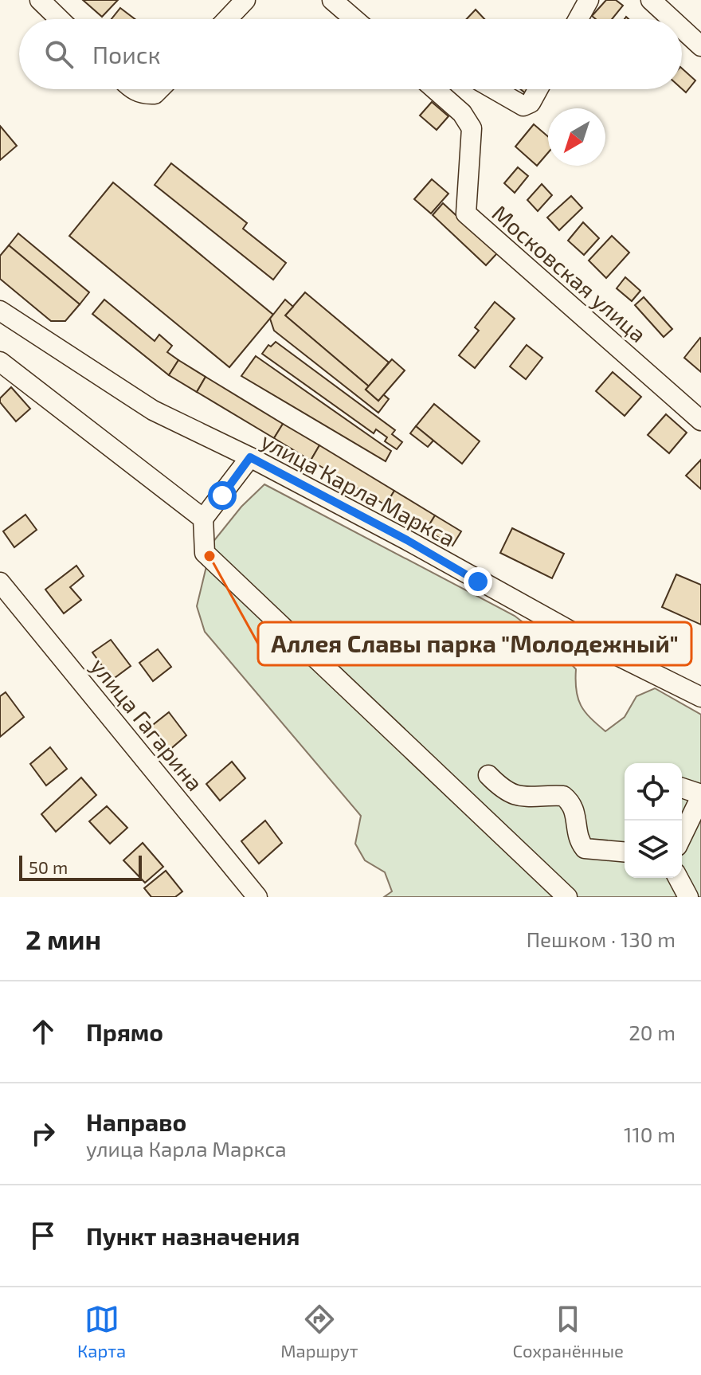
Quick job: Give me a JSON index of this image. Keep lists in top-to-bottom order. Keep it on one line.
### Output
{"streets":{"street":["Московская улица","улица Карла Маркса","улица Гагарина"]},"places":["Аллея Славы парка \"Молодежный\""],"scale_bar":"50 m","north":"bottom left","page":{"search":"Поиск","scale":"50 m","heading":["2 мин","Пешком · 130 m"],"list":[["Прямо","20 m"],["Направо","улица Карла Маркса","110 m"],"Пункт назначения"],"nav":["Карта","Маршрут","Сохранённые"]}}
